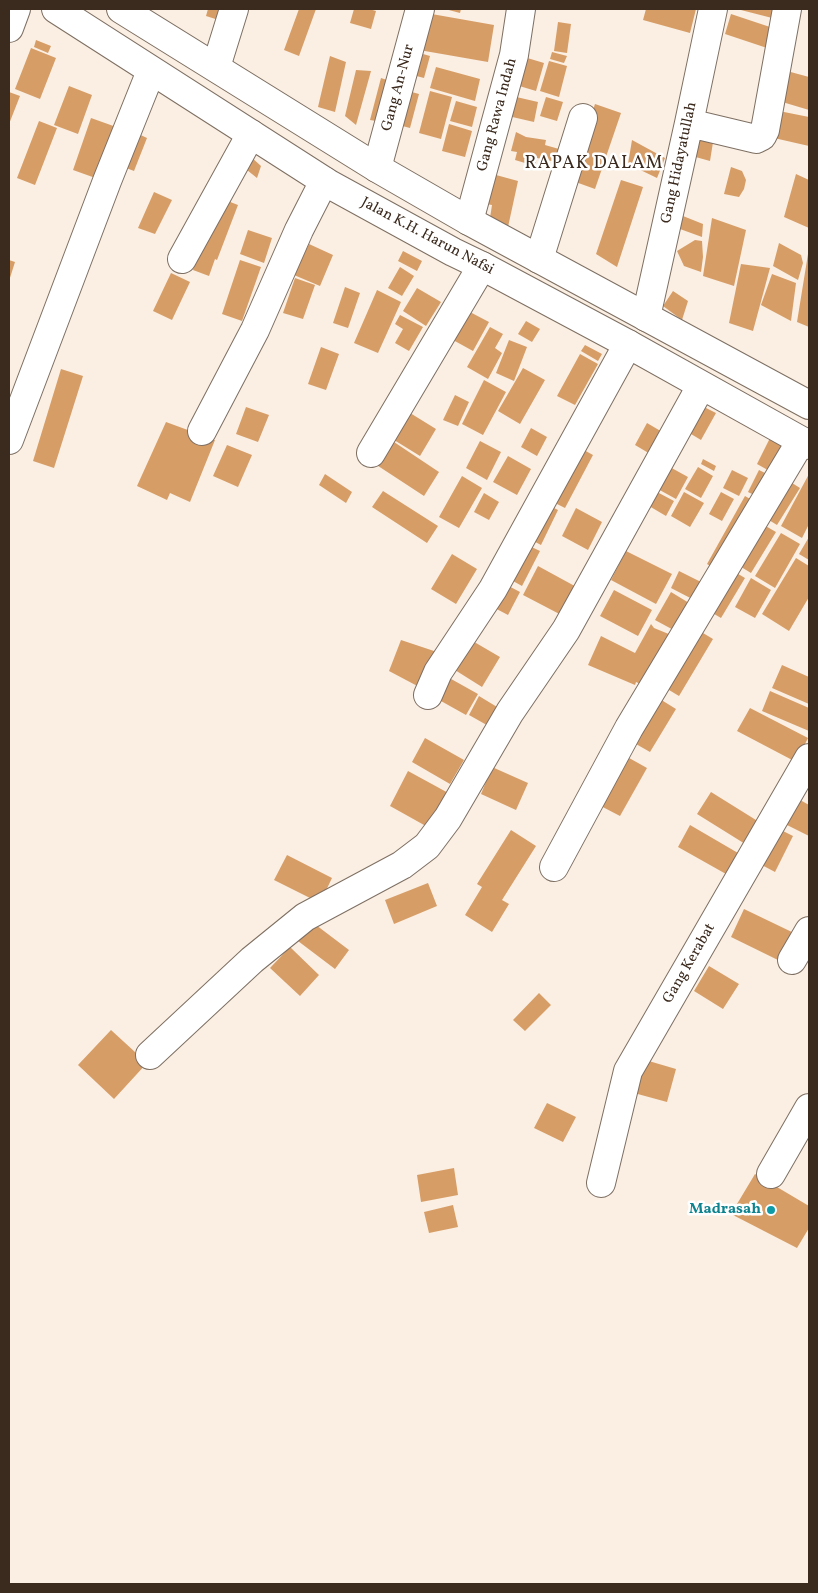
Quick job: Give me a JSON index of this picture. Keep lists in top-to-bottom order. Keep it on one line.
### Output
{"streets":{"street":["Gang An-Nur","Gang Rawa Indah","Gang Hidayatullah","Jalan K.H. Harun Nafsi","Gang Kerabat"]},"districts":["RAPAK DALAM"],"places":["Madrasah"]}
